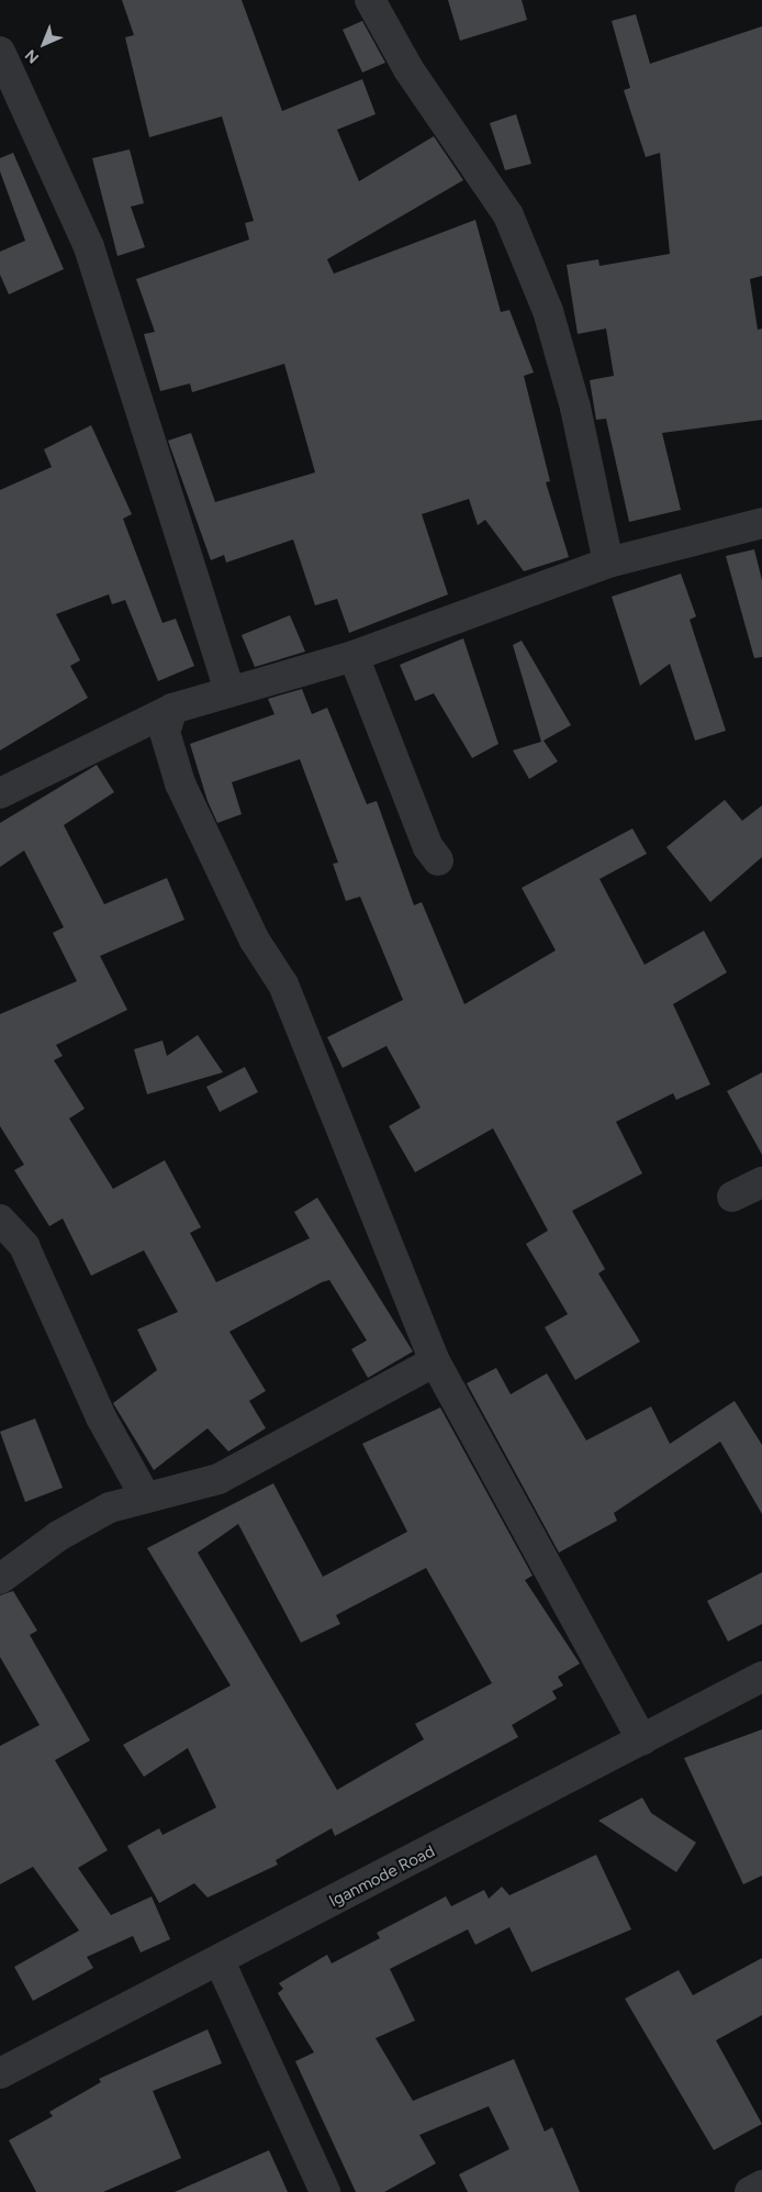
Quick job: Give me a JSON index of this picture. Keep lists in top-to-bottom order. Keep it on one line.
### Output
{"streets":{"street":["Iganmode Road"]},"north":"bottom left"}
